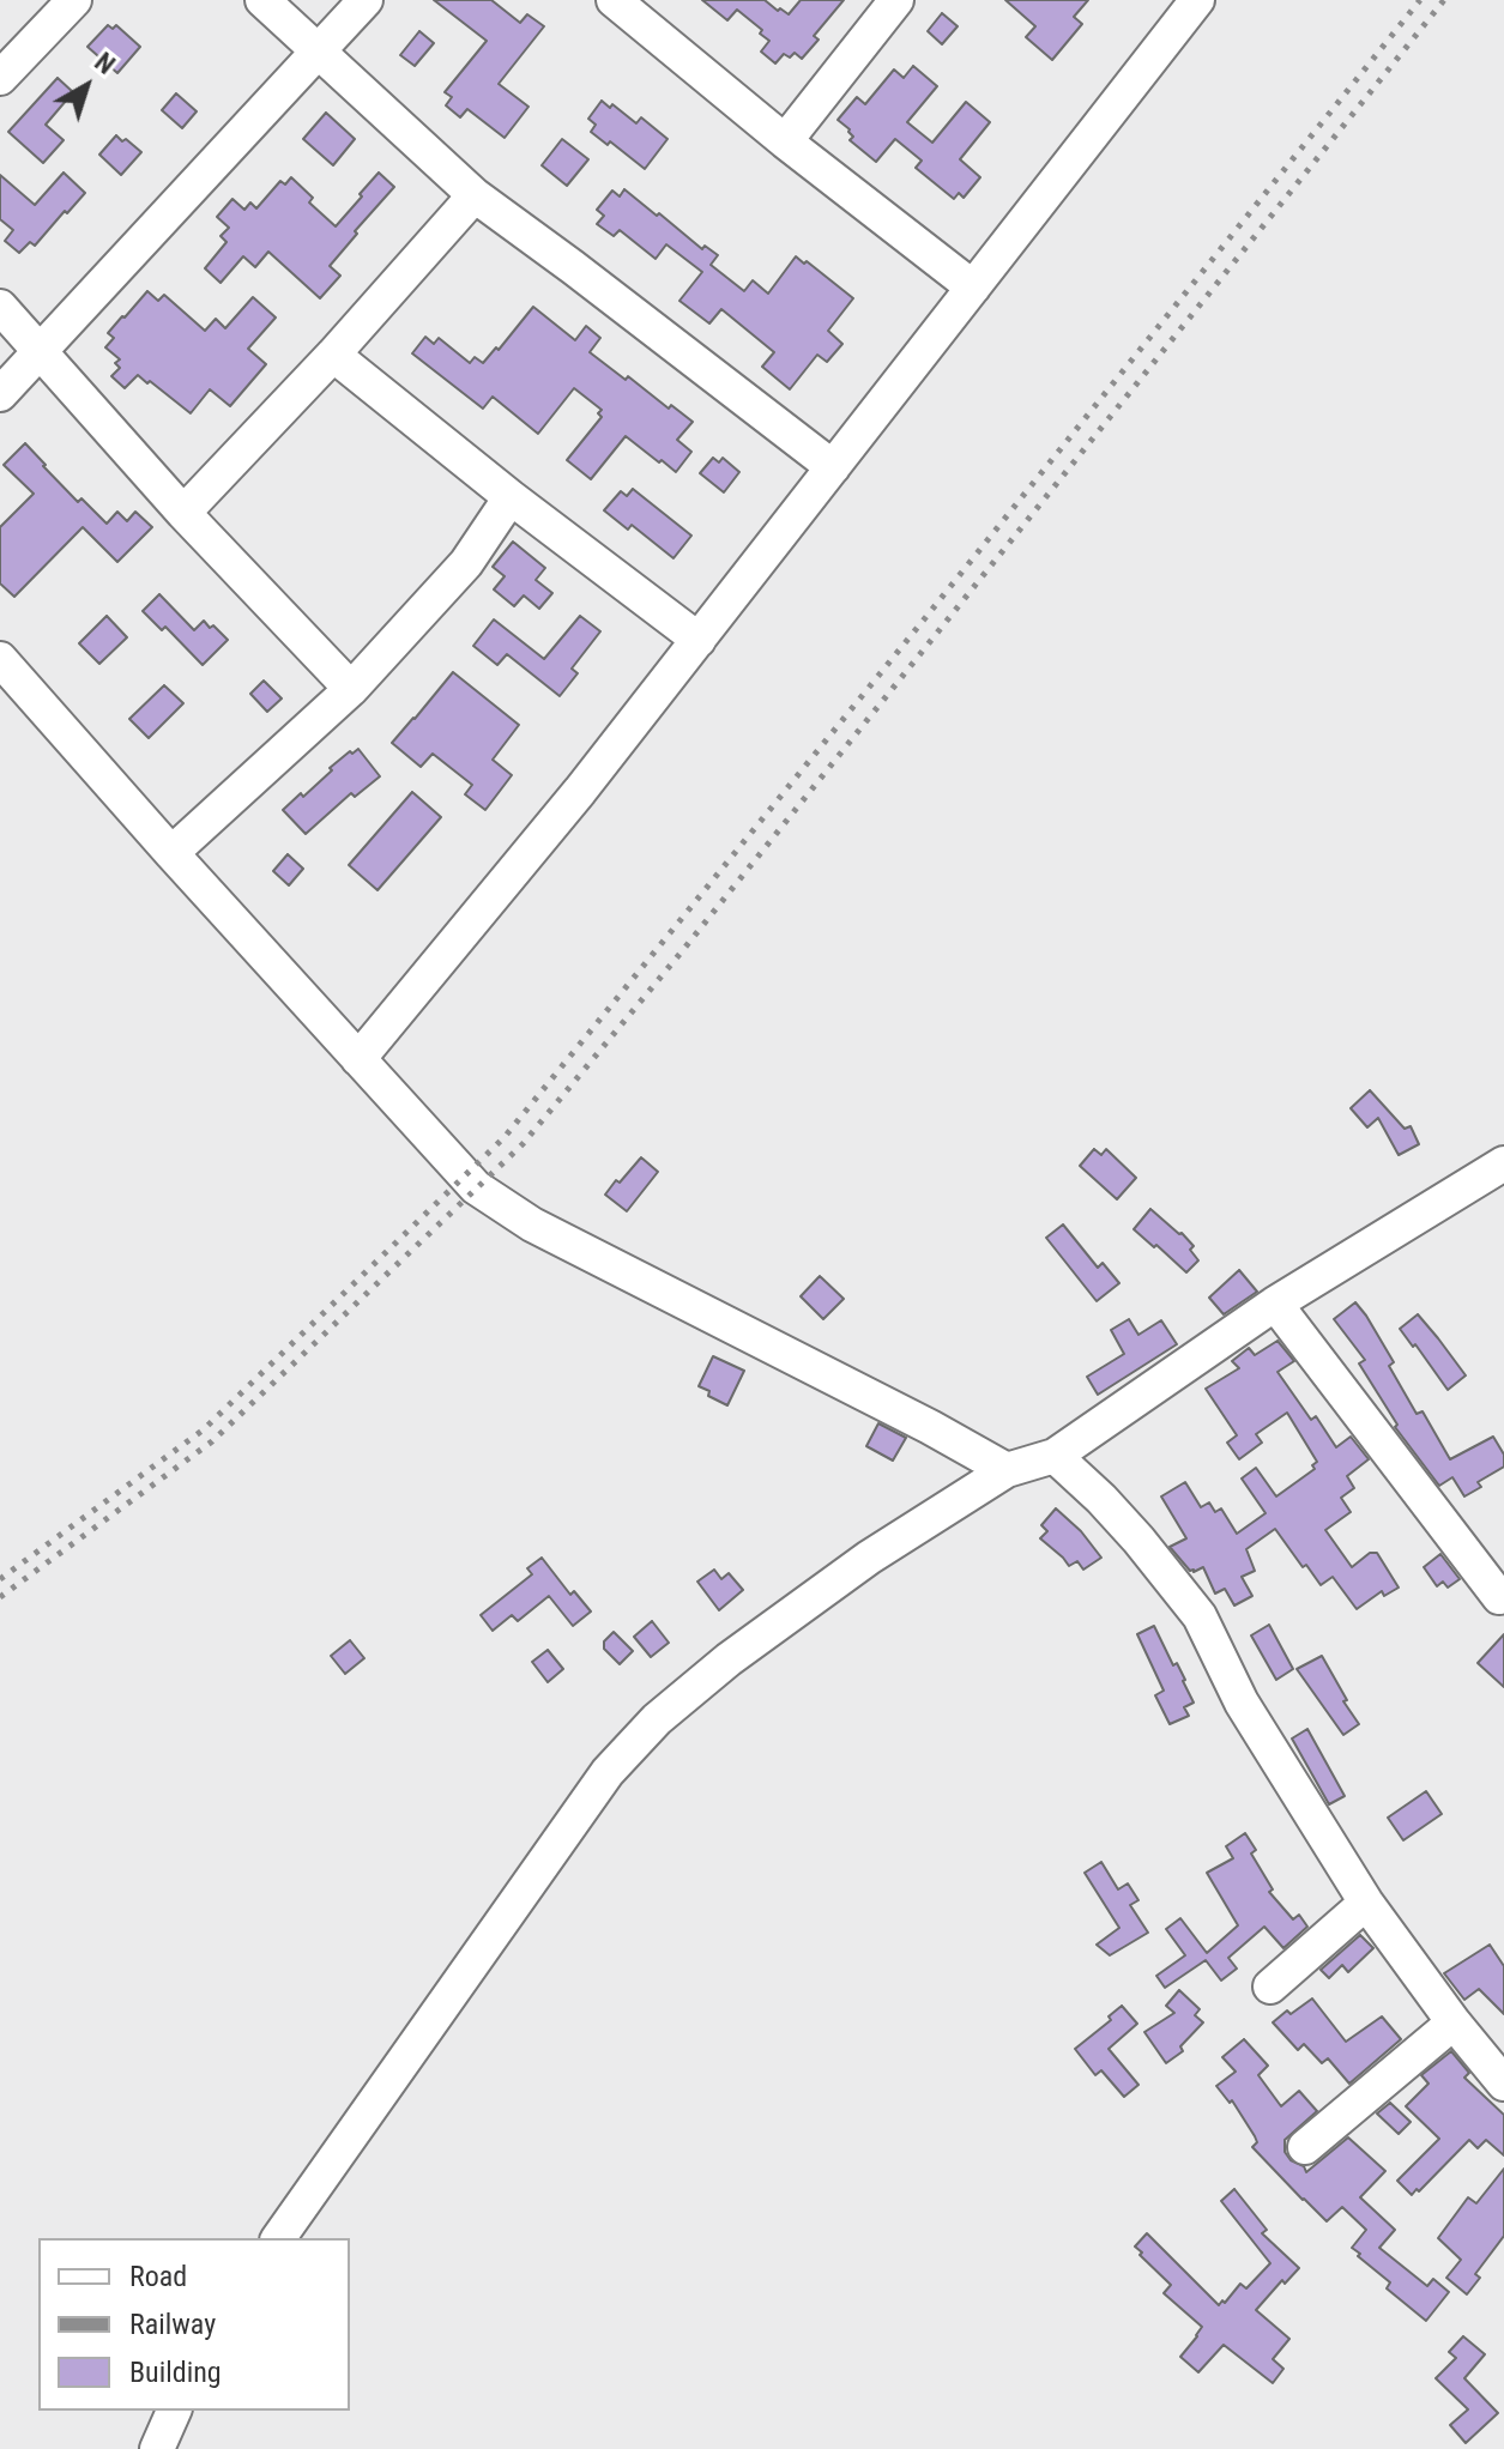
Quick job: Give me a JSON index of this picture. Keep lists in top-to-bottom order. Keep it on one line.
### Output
{"legend":["Road","Railway","Building"],"north":"top right"}
